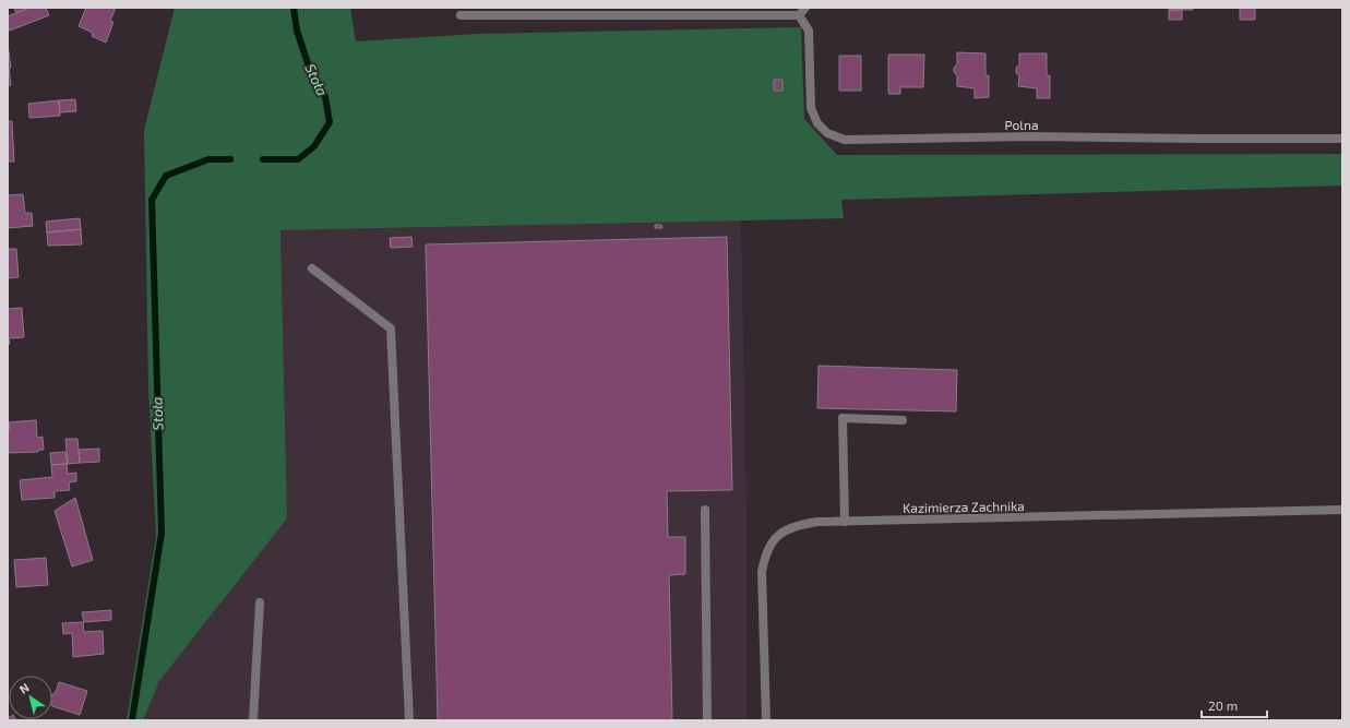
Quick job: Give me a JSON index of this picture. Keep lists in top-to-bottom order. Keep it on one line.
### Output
{"streets":{"street":["Polna","Kazimierza Zachnika"]},"water":["Stoła"],"scale_bar":"20 m","north":"top left"}
